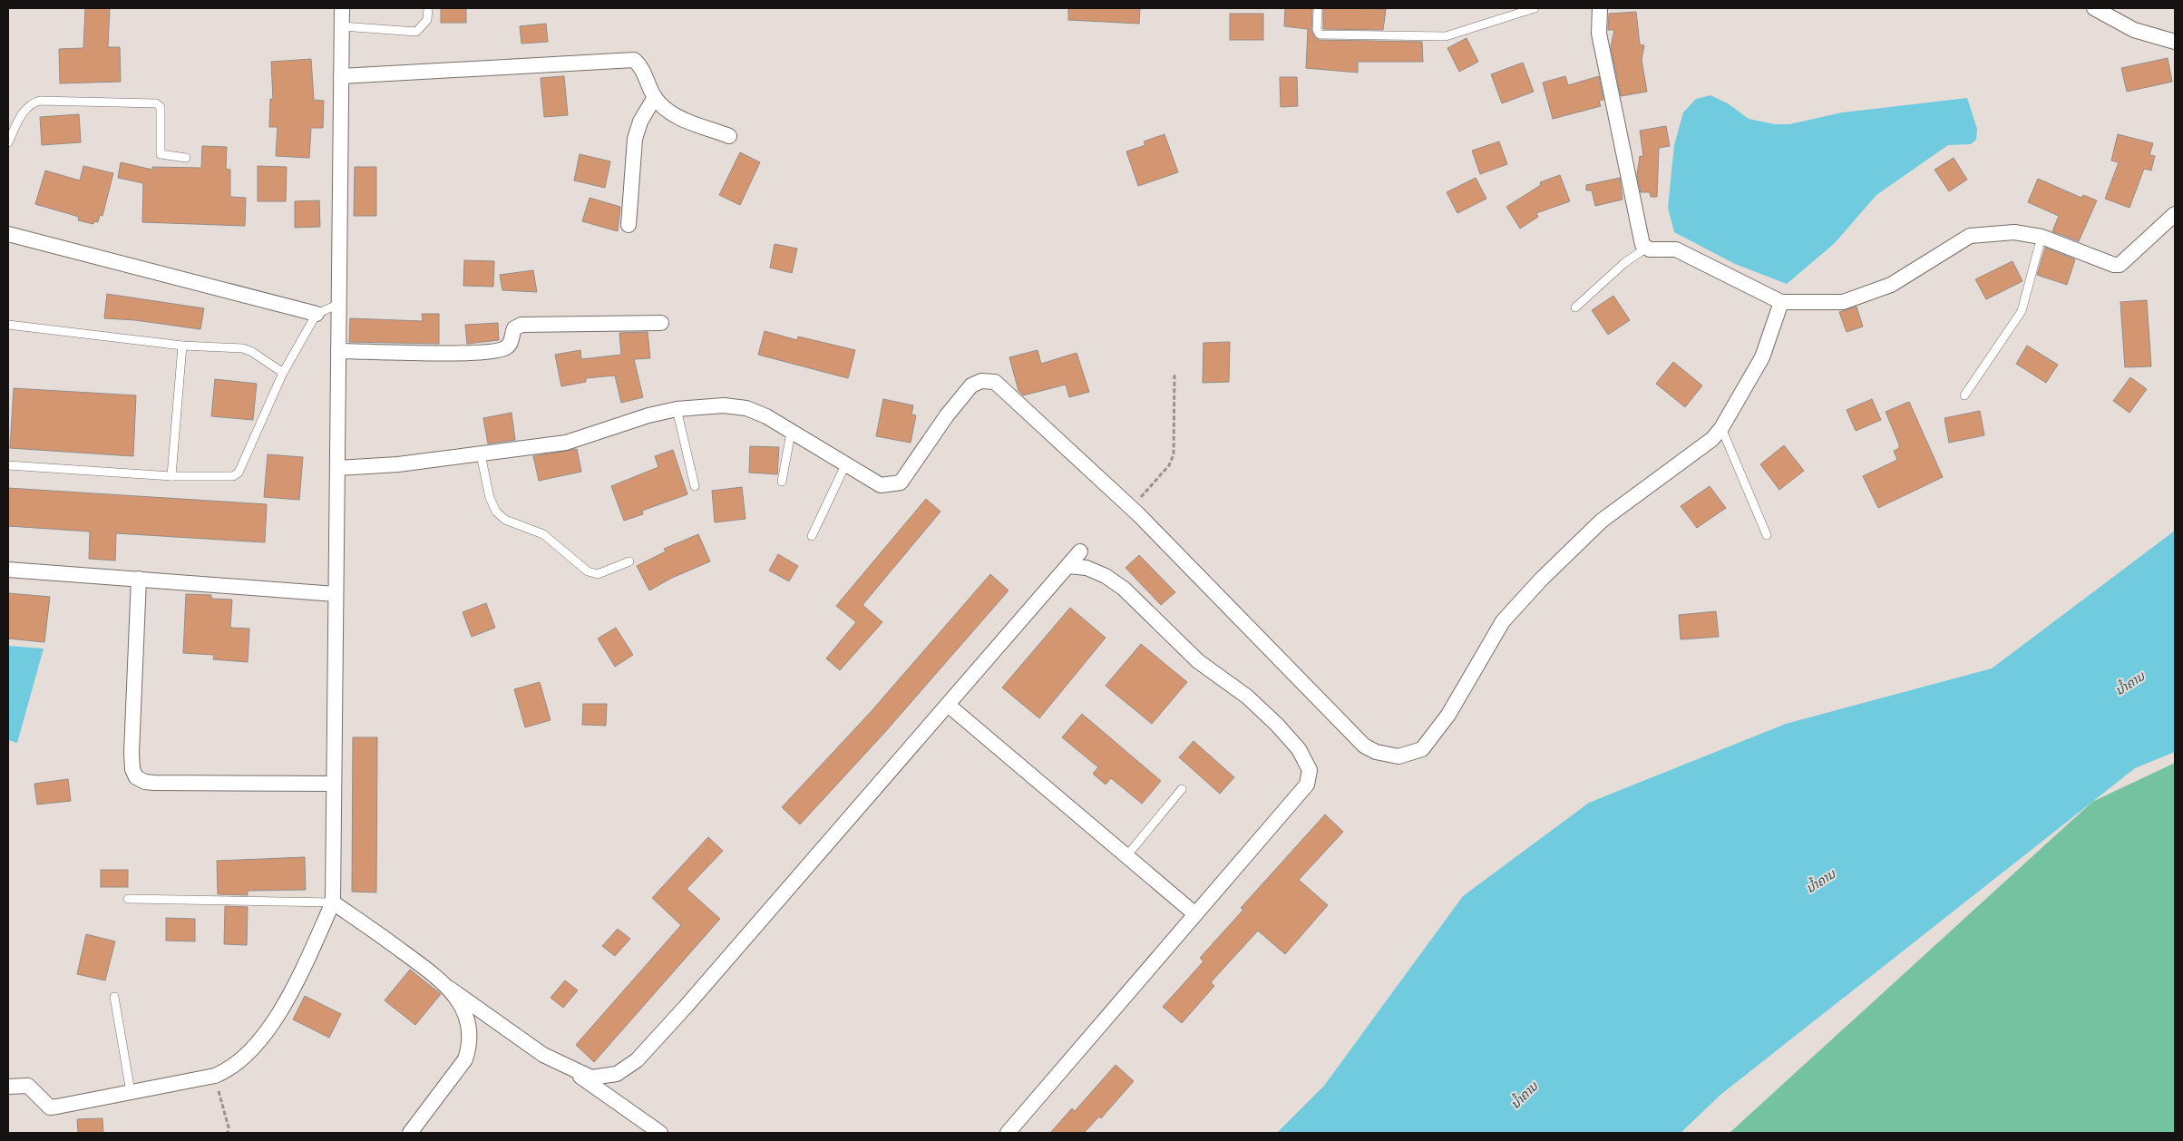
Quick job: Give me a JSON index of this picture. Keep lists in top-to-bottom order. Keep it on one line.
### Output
{"water":["ນ້ຳຄານ"]}
